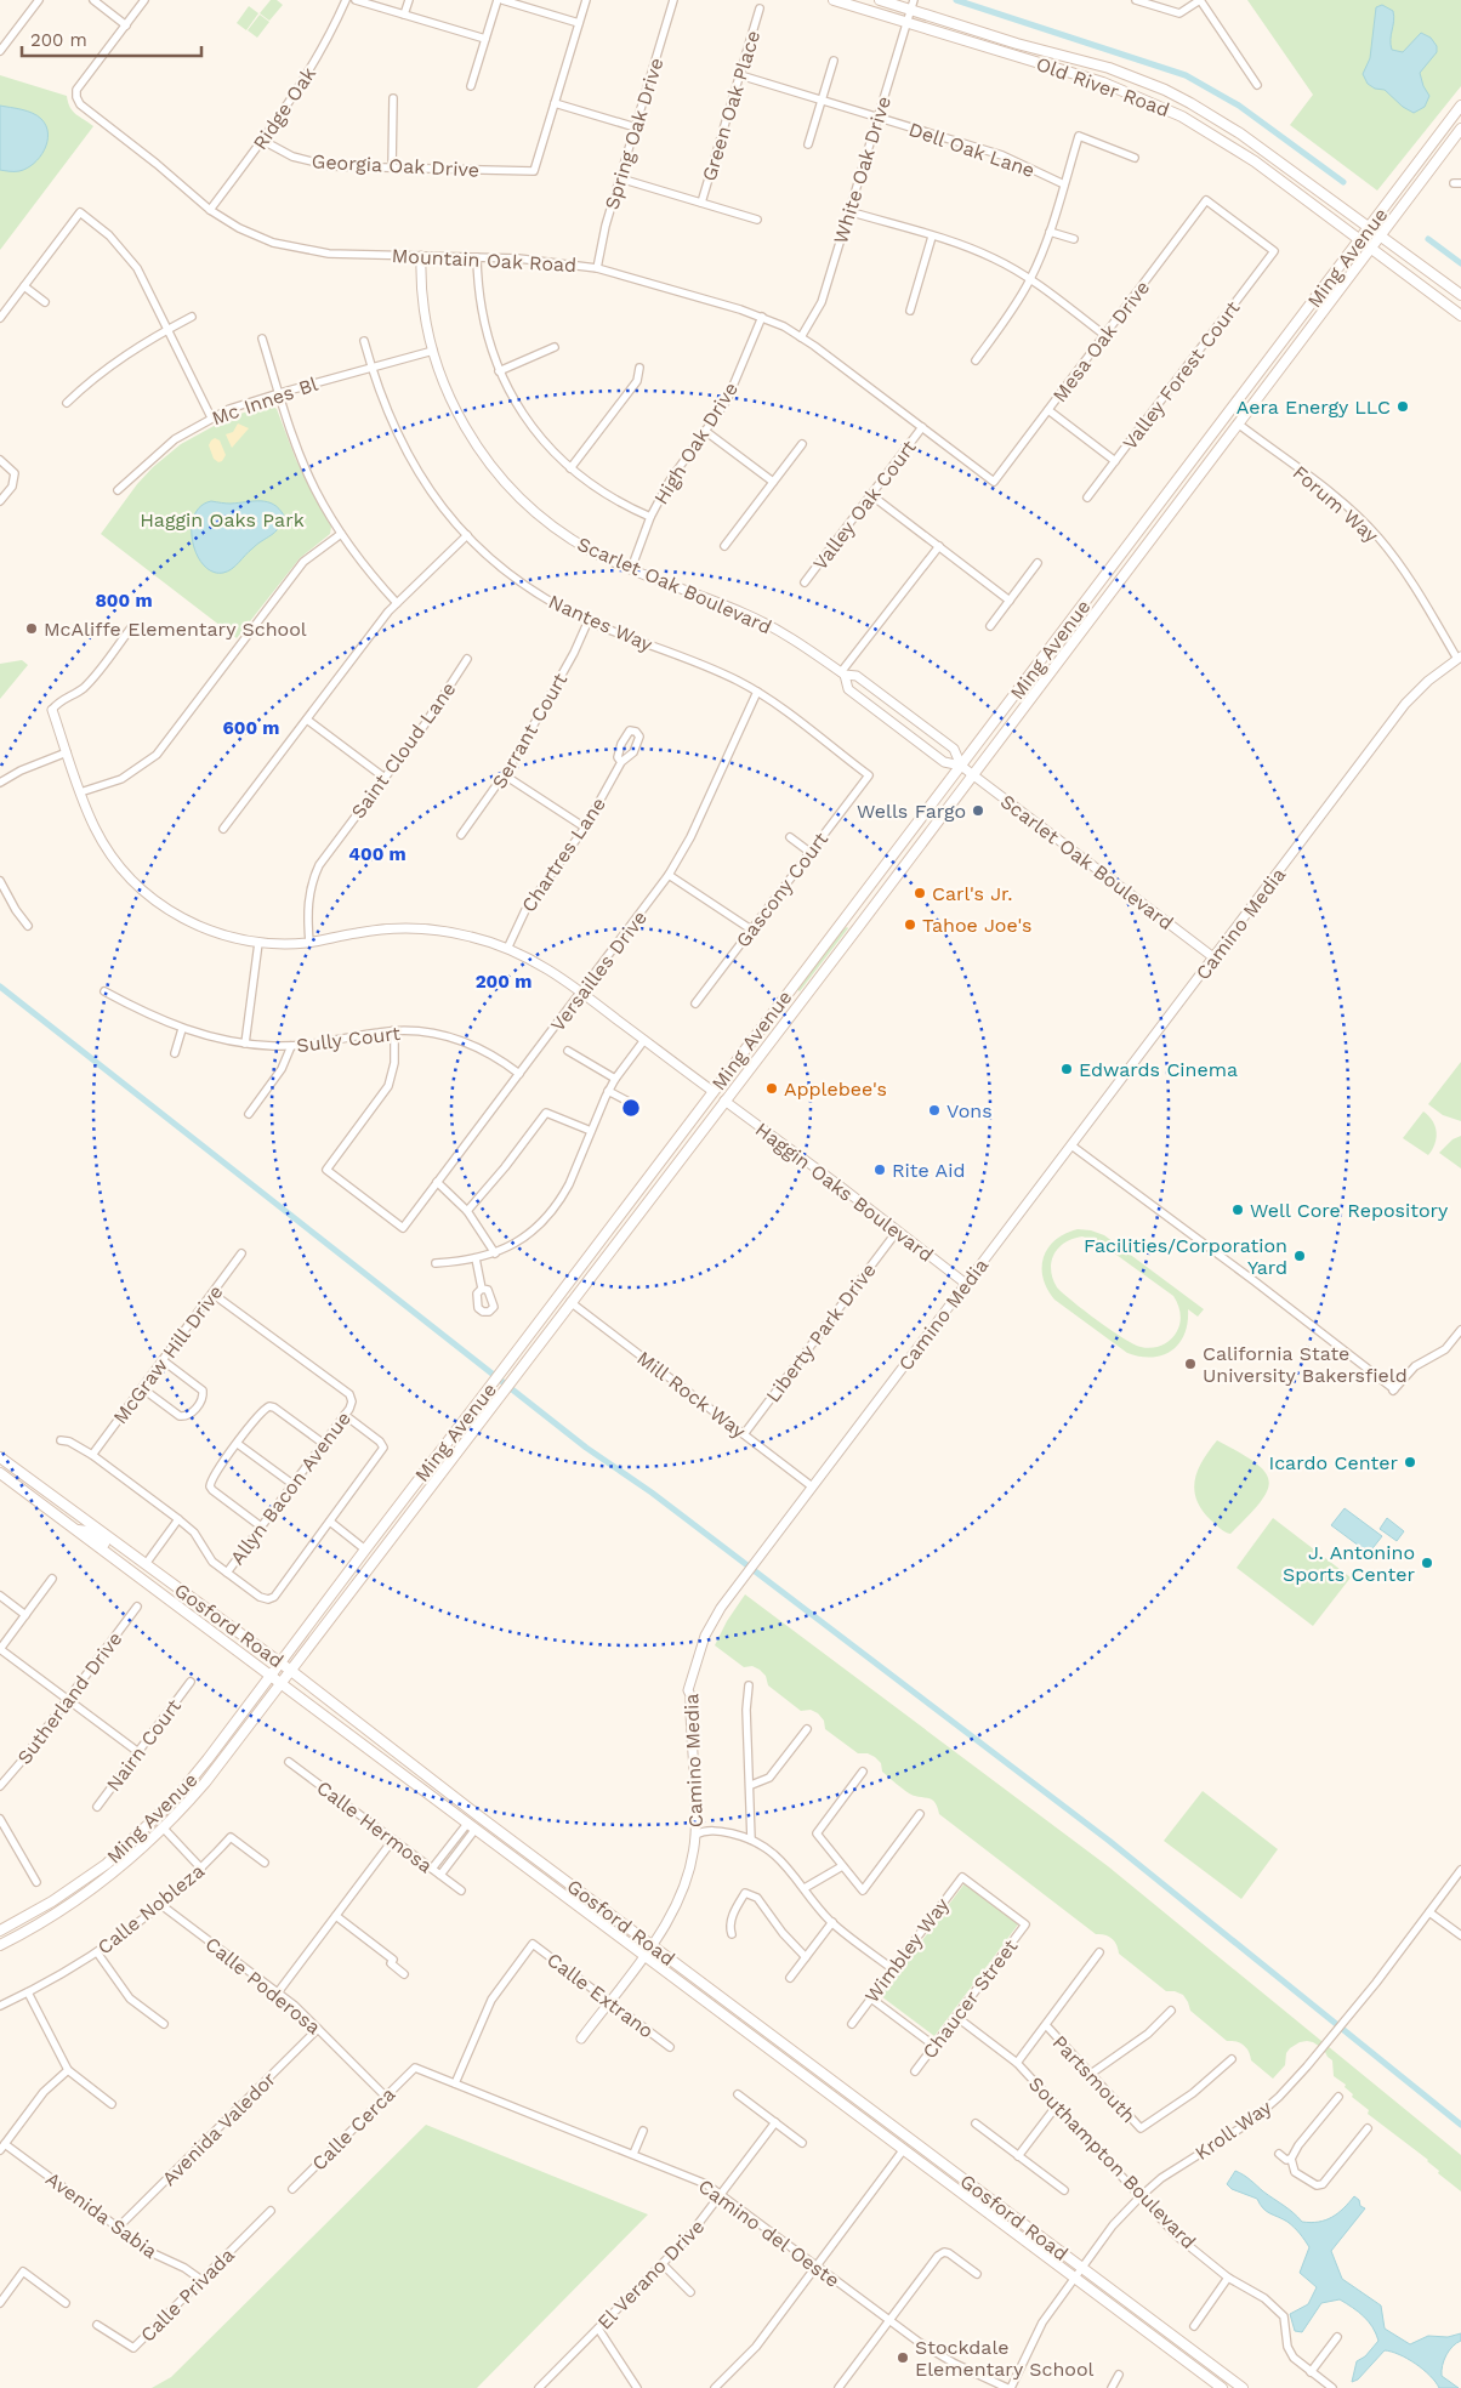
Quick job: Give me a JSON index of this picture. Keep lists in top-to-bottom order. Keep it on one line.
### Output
{"streets":{"main road":["Old River Road","Ming Avenue","Gosford Road"],"street":["Green Oak Place","Ridge Oak","Spring Oak Drive","Dell Oak Lane","Georgia Oak Drive","White Oak Drive","Mountain Oak Road","Mesa Oak Drive","Valley Forest Court","Mc Innes Bl","High Oak Drive","Forum Way","Valley Oak Court","Scarlet Oak Boulevard","Nantes Way","Serrant Court","Saint Cloud Lane","Chartres Lane","Gascony Court","Camino Media","Versailles Drive","Sully Court","Haggin Oaks Boulevard","Liberty Park Drive","McGraw Hill Drive","Mill Rock Way","Allyn Bacon Avenue","Sutherland Drive","Nairn Court","Calle Hermosa","Calle Nobleza","Wimbley Way","Calle Poderosa","Calle Extrano","Chaucer Street","Partsmouth","Avenida Valedor","Calle Cerca","Kroll Way","Southampton Boulevard","Avenida Sabia","Camino del Oeste","El Verano Drive","Calle Privada"]},"crossings":[["Old River Road","White Oak Drive"],["Old River Road","Ming Avenue"],["Green Oak Place","Dell Oak Lane"],["Ridge Oak","Georgia Oak Drive"],["Ridge Oak","Mountain Oak Road"],["Spring Oak Drive","Mountain Oak Road"],["Dell Oak Lane","White Oak Drive"],["White Oak Drive","Mountain Oak Road"],["Ming Avenue","Forum Way"],["Ming Avenue","Scarlet Oak Boulevard"],["Ming Avenue","Haggin Oaks Boulevard"],["Ming Avenue","Mill Rock Way"],["Ming Avenue","Gosford Road"],["Mountain Oak Road","Mesa Oak Drive"],["Mountain Oak Road","High Oak Drive"],["Mountain Oak Road","Valley Oak Court"],["Mountain Oak Road","Scarlet Oak Boulevard"],["Mesa Oak Drive","Valley Forest Court"],["Mc Innes Bl","Scarlet Oak Boulevard"],["Mc Innes Bl","Nantes Way"],["High Oak Drive","Scarlet Oak Boulevard"],["Forum Way","Camino Media"],["Scarlet Oak Boulevard","Camino Media"],["Nantes Way","Serrant Court"],["Nantes Way","Gascony Court"],["Nantes Way","Versailles Drive"],["Camino Media","Haggin Oaks Boulevard"],["Camino Media","Mill Rock Way"],["Camino Media","Gosford Road"],["Camino Media","Calle Extrano"],["Versailles Drive","Sully Court"],["Haggin Oaks Boulevard","Liberty Park Drive"],["Liberty Park Drive","Mill Rock Way"],["McGraw Hill Drive","Allyn Bacon Avenue"],["Gosford Road","Kroll Way"],["Calle Nobleza","Calle Poderosa"],["Wimbley Way","Chaucer Street"],["Calle Poderosa","Avenida Valedor"],["Calle Poderosa","Calle Cerca"],["Calle Extrano","Camino del Oeste"],["Chaucer Street","Southampton Boulevard"],["Avenida Valedor","Avenida Sabia"],["Calle Cerca","Camino del Oeste"],["Kroll Way","Southampton Boulevard"],["Kroll Way","Camino del Oeste"],["Avenida Sabia","Calle Privada"],["Camino del Oeste","El Verano Drive"]],"parks":["Haggin Oaks Park"],"places":["Aera Energy LLC","McAliffe Elementary School","Wells Fargo","Carl's Jr.","Tahoe Joe's","Edwards Cinema","Applebee's","Vons","Rite Aid","Well Core Repository","Facilities/Corporation Yard","California State University Bakersfield","Icardo Center","J. Antonino Sports Center","Stockdale Elementary School"],"scale_bar":"200 m","rings":["800 m","600 m","400 m","200 m"]}
